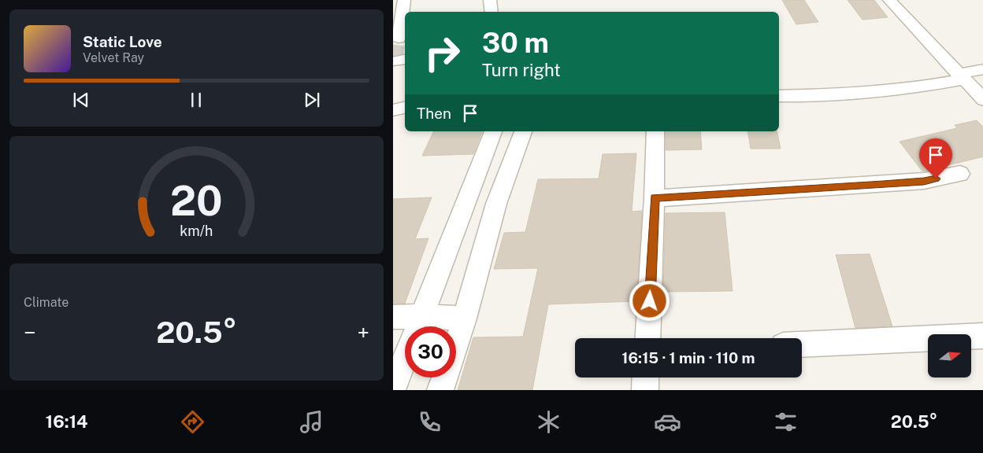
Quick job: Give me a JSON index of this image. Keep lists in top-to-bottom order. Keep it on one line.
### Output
{"north":"right","page":{"turn":["30 m","Turn right"],"song":["Static Love","Velvet Ray"],"then":"Then","tile":"Climate","heat":["−","20.5°","+"],"limit":"30","trip":"16:15 · 1 min · 110 m","tabs":["16:14","20.5°"],"gauge":["20","km/h"]}}
